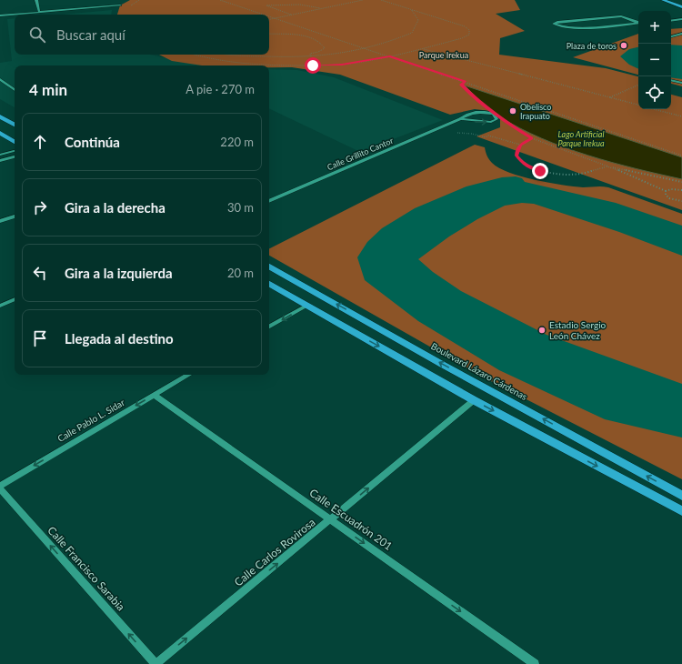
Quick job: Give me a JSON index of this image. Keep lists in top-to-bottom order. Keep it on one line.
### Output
{"streets":{"main road":["Boulevard Lázaro Cárdenas"],"street":["Calle Grillito Cantor","Calle Pablo L. Sidar","Calle Escuadrón 201","Calle Carlos Rovirosa","Calle Francisco Sarabia"]},"crossings":[["Calle Pablo L. Sidar","Calle Escuadrón 201"],["Calle Escuadrón 201","Calle Carlos Rovirosa"],["Calle Carlos Rovirosa","Calle Francisco Sarabia"]],"one_way":["Calle Pablo L. Sidar","Calle Escuadrón 201","Calle Carlos Rovirosa","Calle Francisco Sarabia"],"water":["Lago Artificial Parque Irekua"],"parks":["Parque Irekua"],"places":["Plaza de toros","Obelisco Irapuato","Estadio Sergio León Chávez"],"page":{"map_buttons":["+","−"],"search":"Buscar aquí","heading":["4 min","A pie · 270 m"],"list":[["Continúa","220 m"],["Gira a la derecha","30 m"],["Gira a la izquierda","20 m"],"Llegada al destino"]}}
